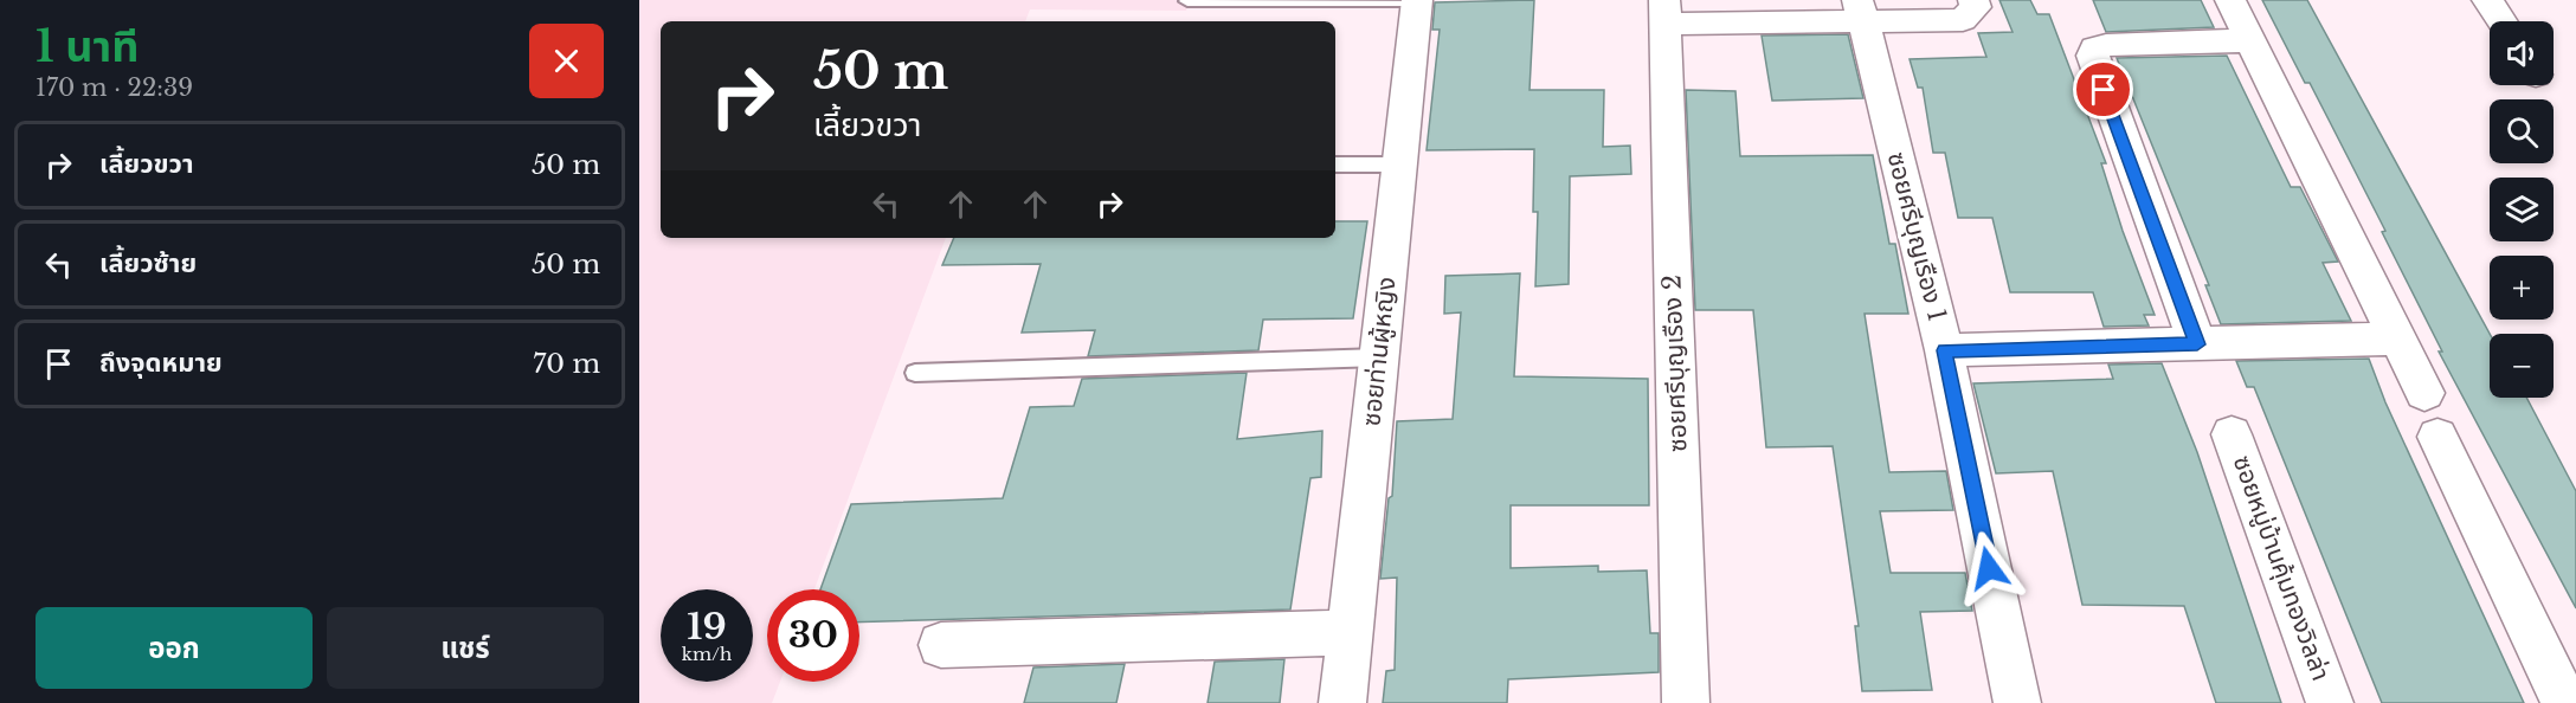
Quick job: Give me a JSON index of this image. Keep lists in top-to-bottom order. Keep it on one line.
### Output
{"streets":{"street":["ซอยศรีบุญเรือง 1","ซอยท่านผู้หญิง","ซอยศรีบุญเรือง 2","ซอยหมู่บ้านคุ้มทองวิลล่า"]},"page":{"heading":["1 นาที","170 m · 22:39"],"map_buttons":["+","−"],"turn":["50 m","เลี้ยวขวา"],"list":[{"name":"เลี้ยวขวา","value":"50 m"},{"name":"เลี้ยวซ้าย","value":"50 m"},{"name":"ถึงจุดหมาย","value":"70 m"}],"speed":"19 km/h","limit":"30","buttons":["ออก","แชร์"]}}
